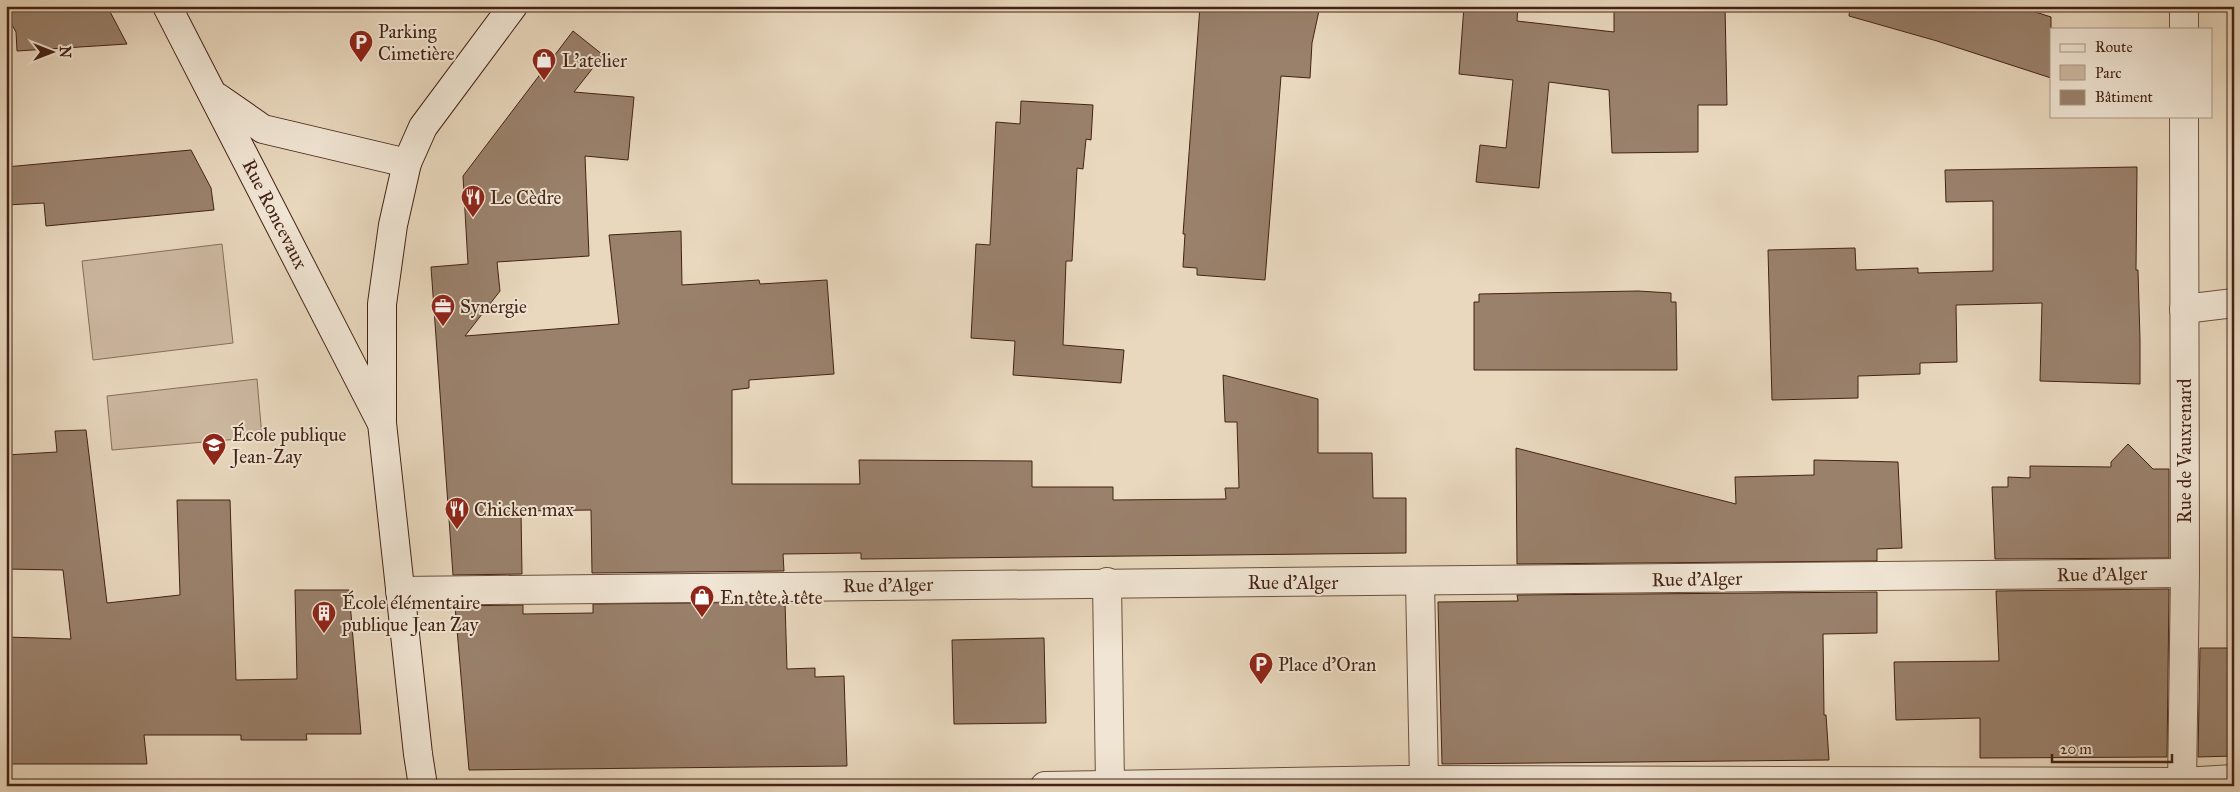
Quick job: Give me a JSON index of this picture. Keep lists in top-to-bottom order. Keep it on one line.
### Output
{"streets":{"street":["Rue Roncevaux","Rue de Vauxrenard","Rue d'Alger"]},"crossings":[["Rue de Vauxrenard","Rue d'Alger"]],"places":{"parking":["Parking Cimetière","Place d'Oran"],"shop":["L'atelier","En tête à tête"],"restaurant":["Le Cèdre","Chicken max"],"office":["Synergie"],"school or university":["École publique Jean-Zay"],"building":["École élémentaire publique Jean Zay"]},"legend":["Route","Parc","Bâtiment"],"scale_bar":"20 m","north":"right"}
